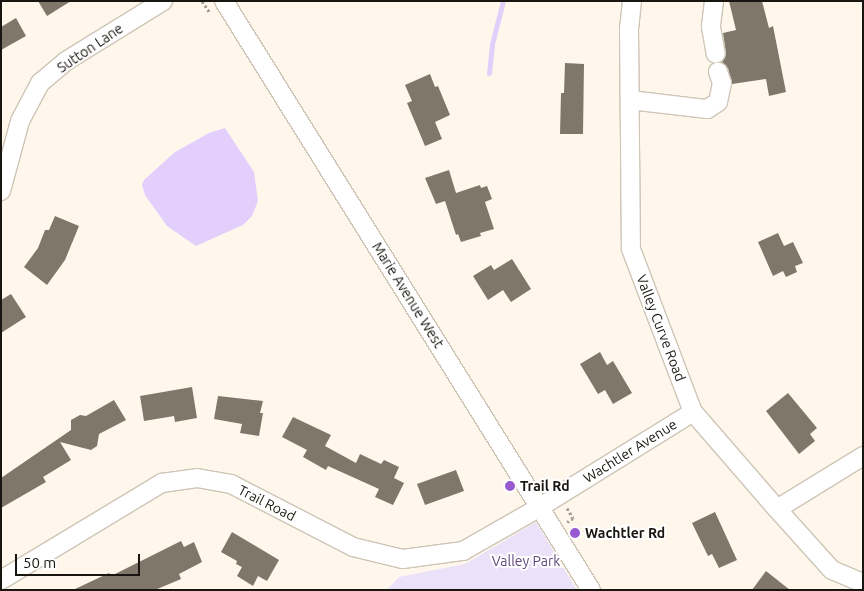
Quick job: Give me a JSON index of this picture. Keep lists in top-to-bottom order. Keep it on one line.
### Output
{"streets":{"street":["Sutton Lane","Marie Avenue West","Valley Curve Road","Wachtler Avenue","Trail Road"]},"crossings":[["Marie Avenue West","Wachtler Avenue"],["Marie Avenue West","Trail Road"],["Valley Curve Road","Wachtler Avenue"],["Wachtler Avenue","Trail Road"]],"parks":["Valley Park"],"places":["Trail Rd","Wachtler Rd"],"scale_bar":"50 m"}
